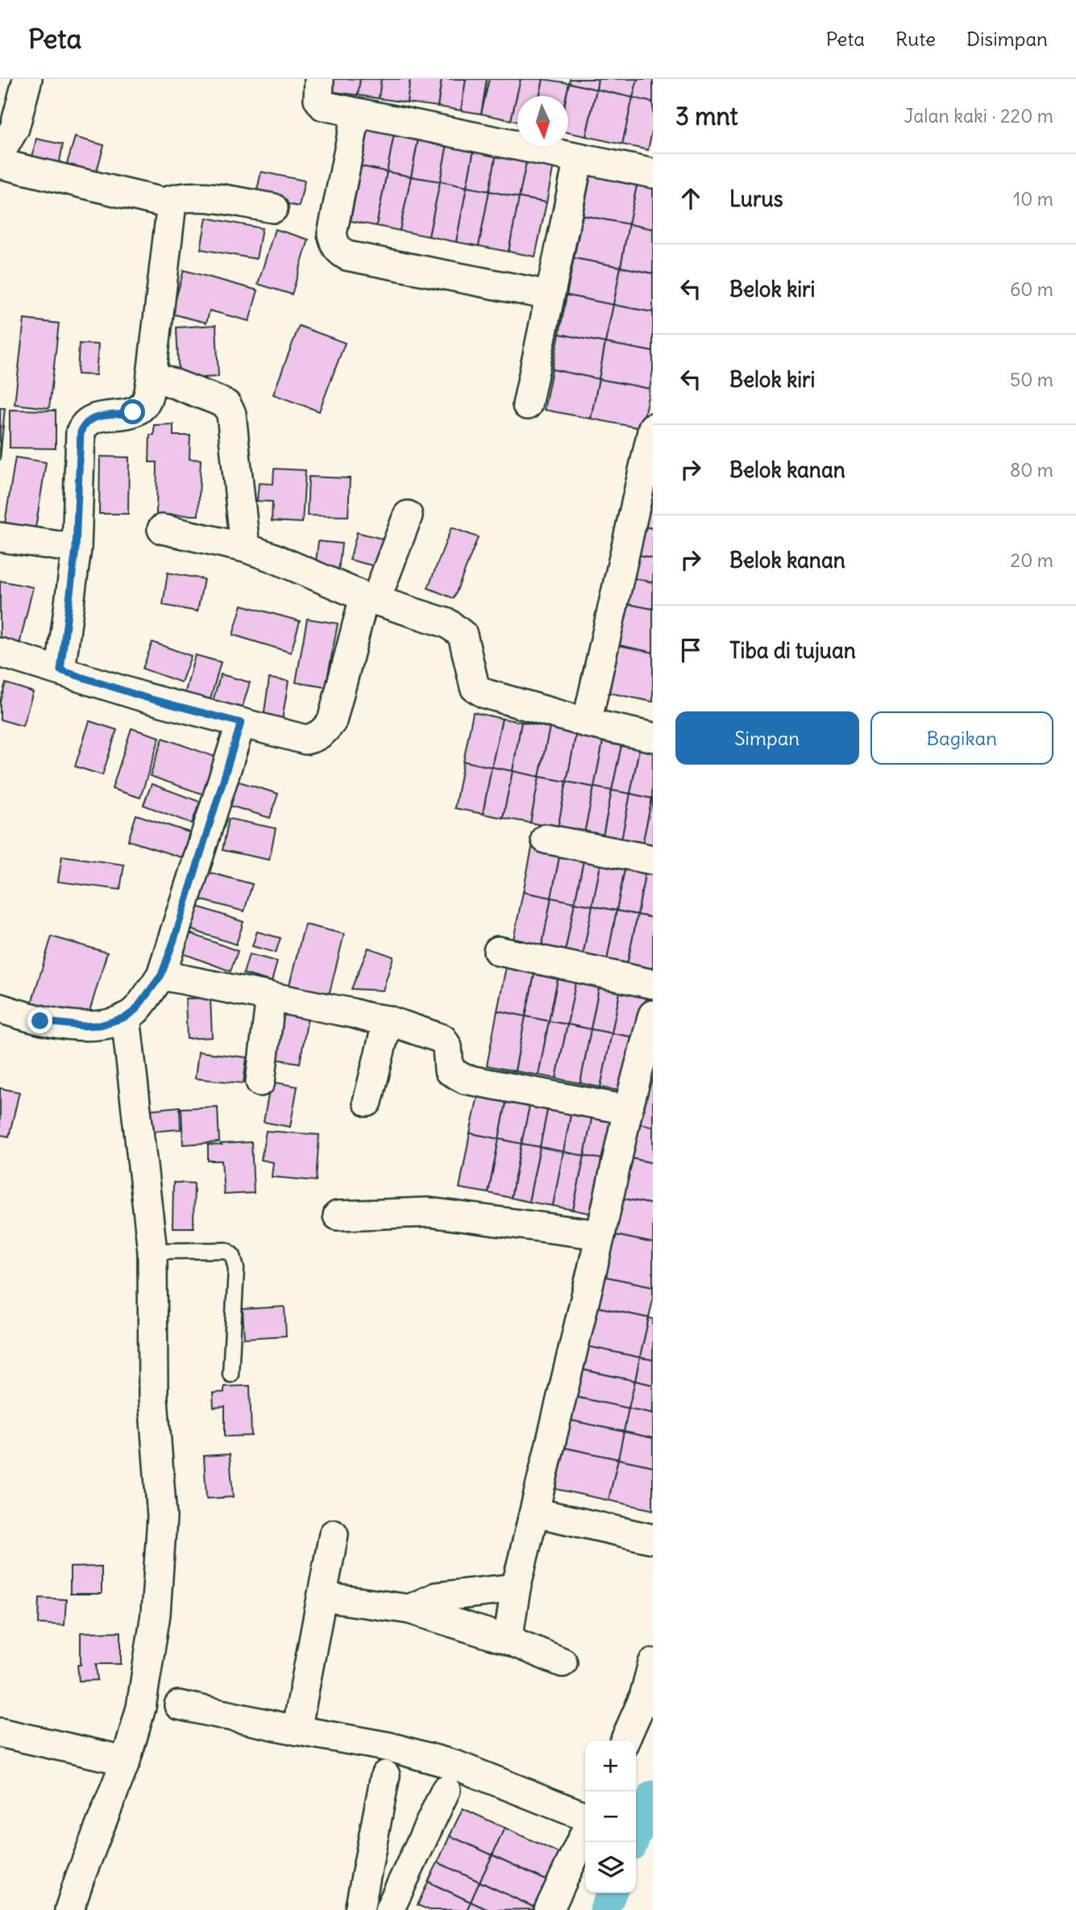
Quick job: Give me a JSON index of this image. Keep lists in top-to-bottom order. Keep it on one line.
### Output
{"north":"bottom","page":{"header":"Peta","nav":["Peta","Rute","Disimpan"],"heading":["3 mnt","Jalan kaki · 220 m"],"list":[["Lurus","10 m"],["Belok kiri","60 m"],["Belok kiri","50 m"],["Belok kanan","80 m"],["Belok kanan","20 m"],"Tiba di tujuan"],"buttons":["Simpan","Bagikan"],"map_buttons":["+","−"]}}
